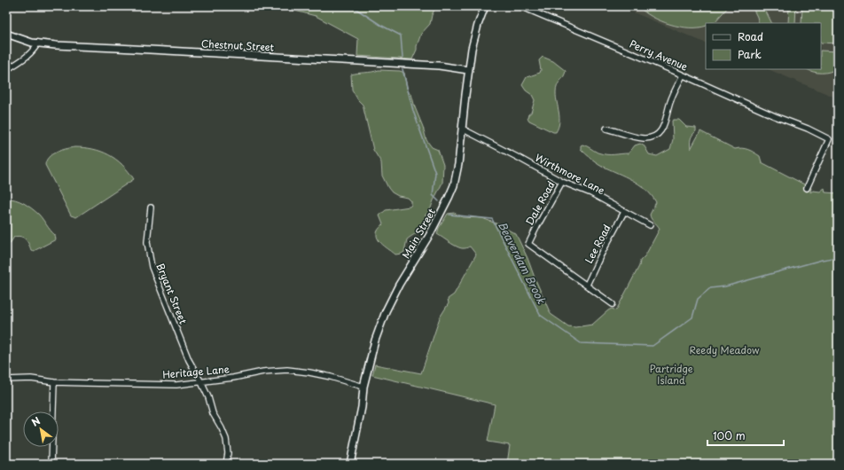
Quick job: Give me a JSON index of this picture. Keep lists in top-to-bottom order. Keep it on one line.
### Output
{"streets":{"street":["Chestnut Street","Perry Avenue","Wirthmore Lane","Dale Road","Main Street","Lee Road","Bryant Street","Heritage Lane"]},"crossings":[["Chestnut Street","Main Street"],["Wirthmore Lane","Dale Road"],["Wirthmore Lane","Main Street"],["Wirthmore Lane","Lee Road"],["Dale Road","Lee Road"],["Main Street","Heritage Lane"],["Bryant Street","Heritage Lane"]],"water":["Beaverdam Brook"],"parks":["Reedy Meadow","Partridge Island"],"legend":["Road","Park"],"scale_bar":"100 m","north":"top left"}
